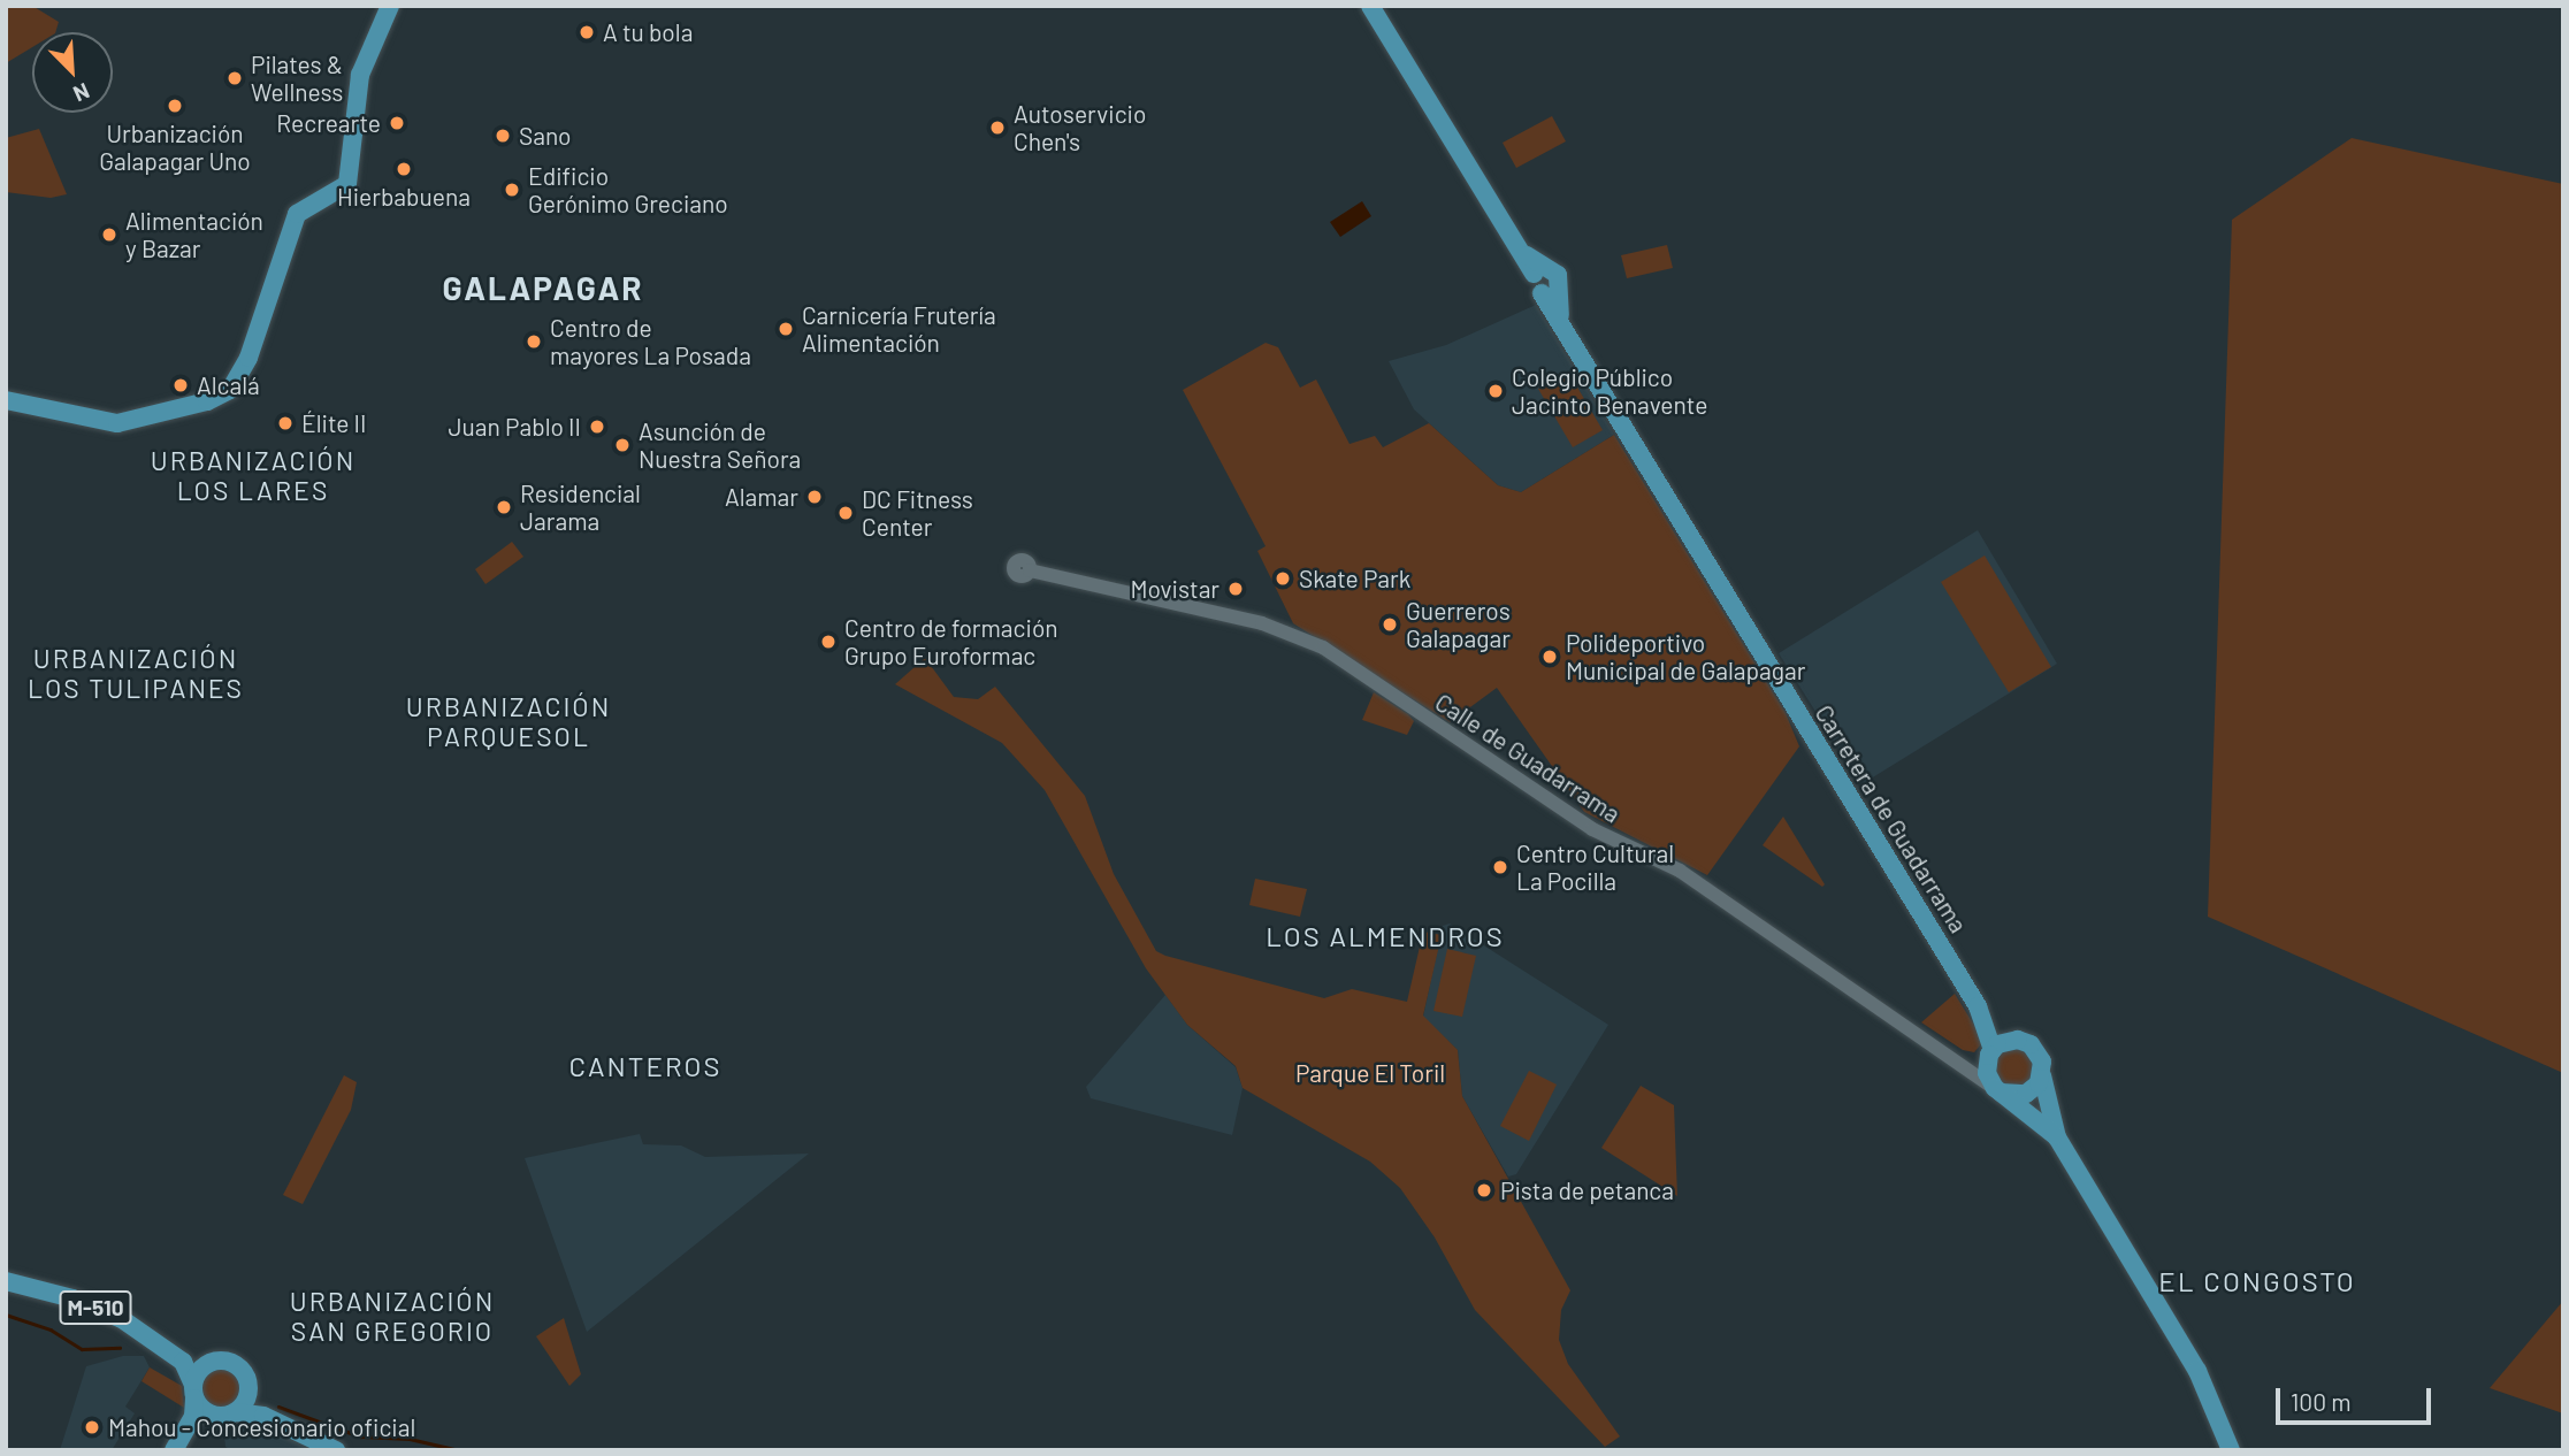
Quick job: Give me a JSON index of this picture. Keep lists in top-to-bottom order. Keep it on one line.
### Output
{"streets":{"main road":["Carretera de Guadarrama","M-510"],"street":["Calle de Guadarrama"]},"crossings":[["Calle de Guadarrama","Carretera de Guadarrama"]],"districts":["GALAPAGAR","URBANIZACIÓN LOS LARES","URBANIZACIÓN LOS TULIPANES","URBANIZACIÓN PARQUESOL","LOS ALMENDROS","CANTEROS","EL CONGOSTO","URBANIZACIÓN SAN GREGORIO"],"parks":["Parque El Toril"],"places":["A tu bola","Pilates & Wellness","Urbanización Galapagar Uno","Recrearte","Autoservicio Chen's","Sano","Hierbabuena","Edificio Gerónimo Greciano","Alimentación y Bazar","Carnicería Frutería Alimentación","Centro de mayores La Posada","Alcalá","Colegio Público Jacinto Benavente","Élite II","Juan Pablo II","Asunción de Nuestra Señora","Alamar","Residencial Jarama","DC Fitness Center","Skate Park","Movistar","Guerreros Galapagar","Centro de formación Grupo Euroformac","Polideportivo Municipal de Galapagar","Centro Cultural La Pocilla","Pista de petanca","Mahou - Concesionario oficial"],"scale_bar":"100 m","north":"bottom right"}
